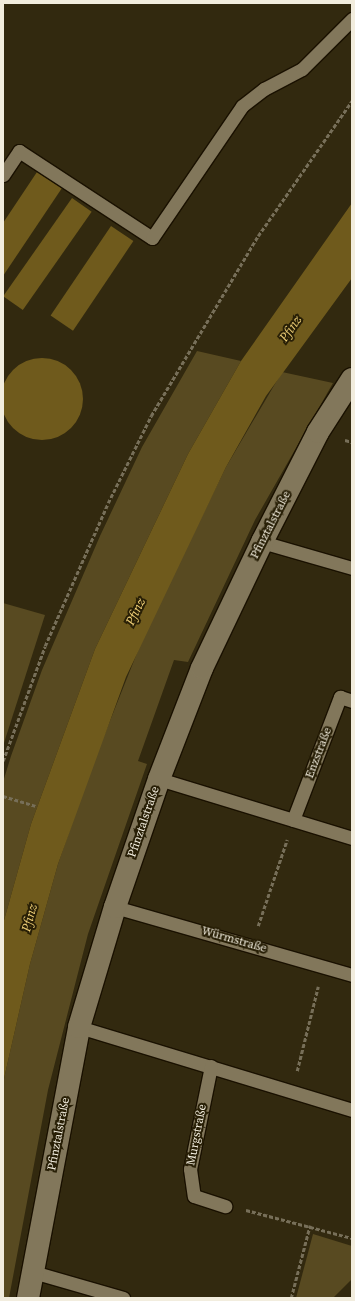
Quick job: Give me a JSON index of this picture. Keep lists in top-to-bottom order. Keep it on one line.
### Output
{"streets":{"street":["Pfinztalstraße"],"lane":["Enzstraße","Würmstraße","Murgstraße"]},"crossings":[["Pfinztalstraße","Würmstraße"]],"water":["Pfinz"]}
